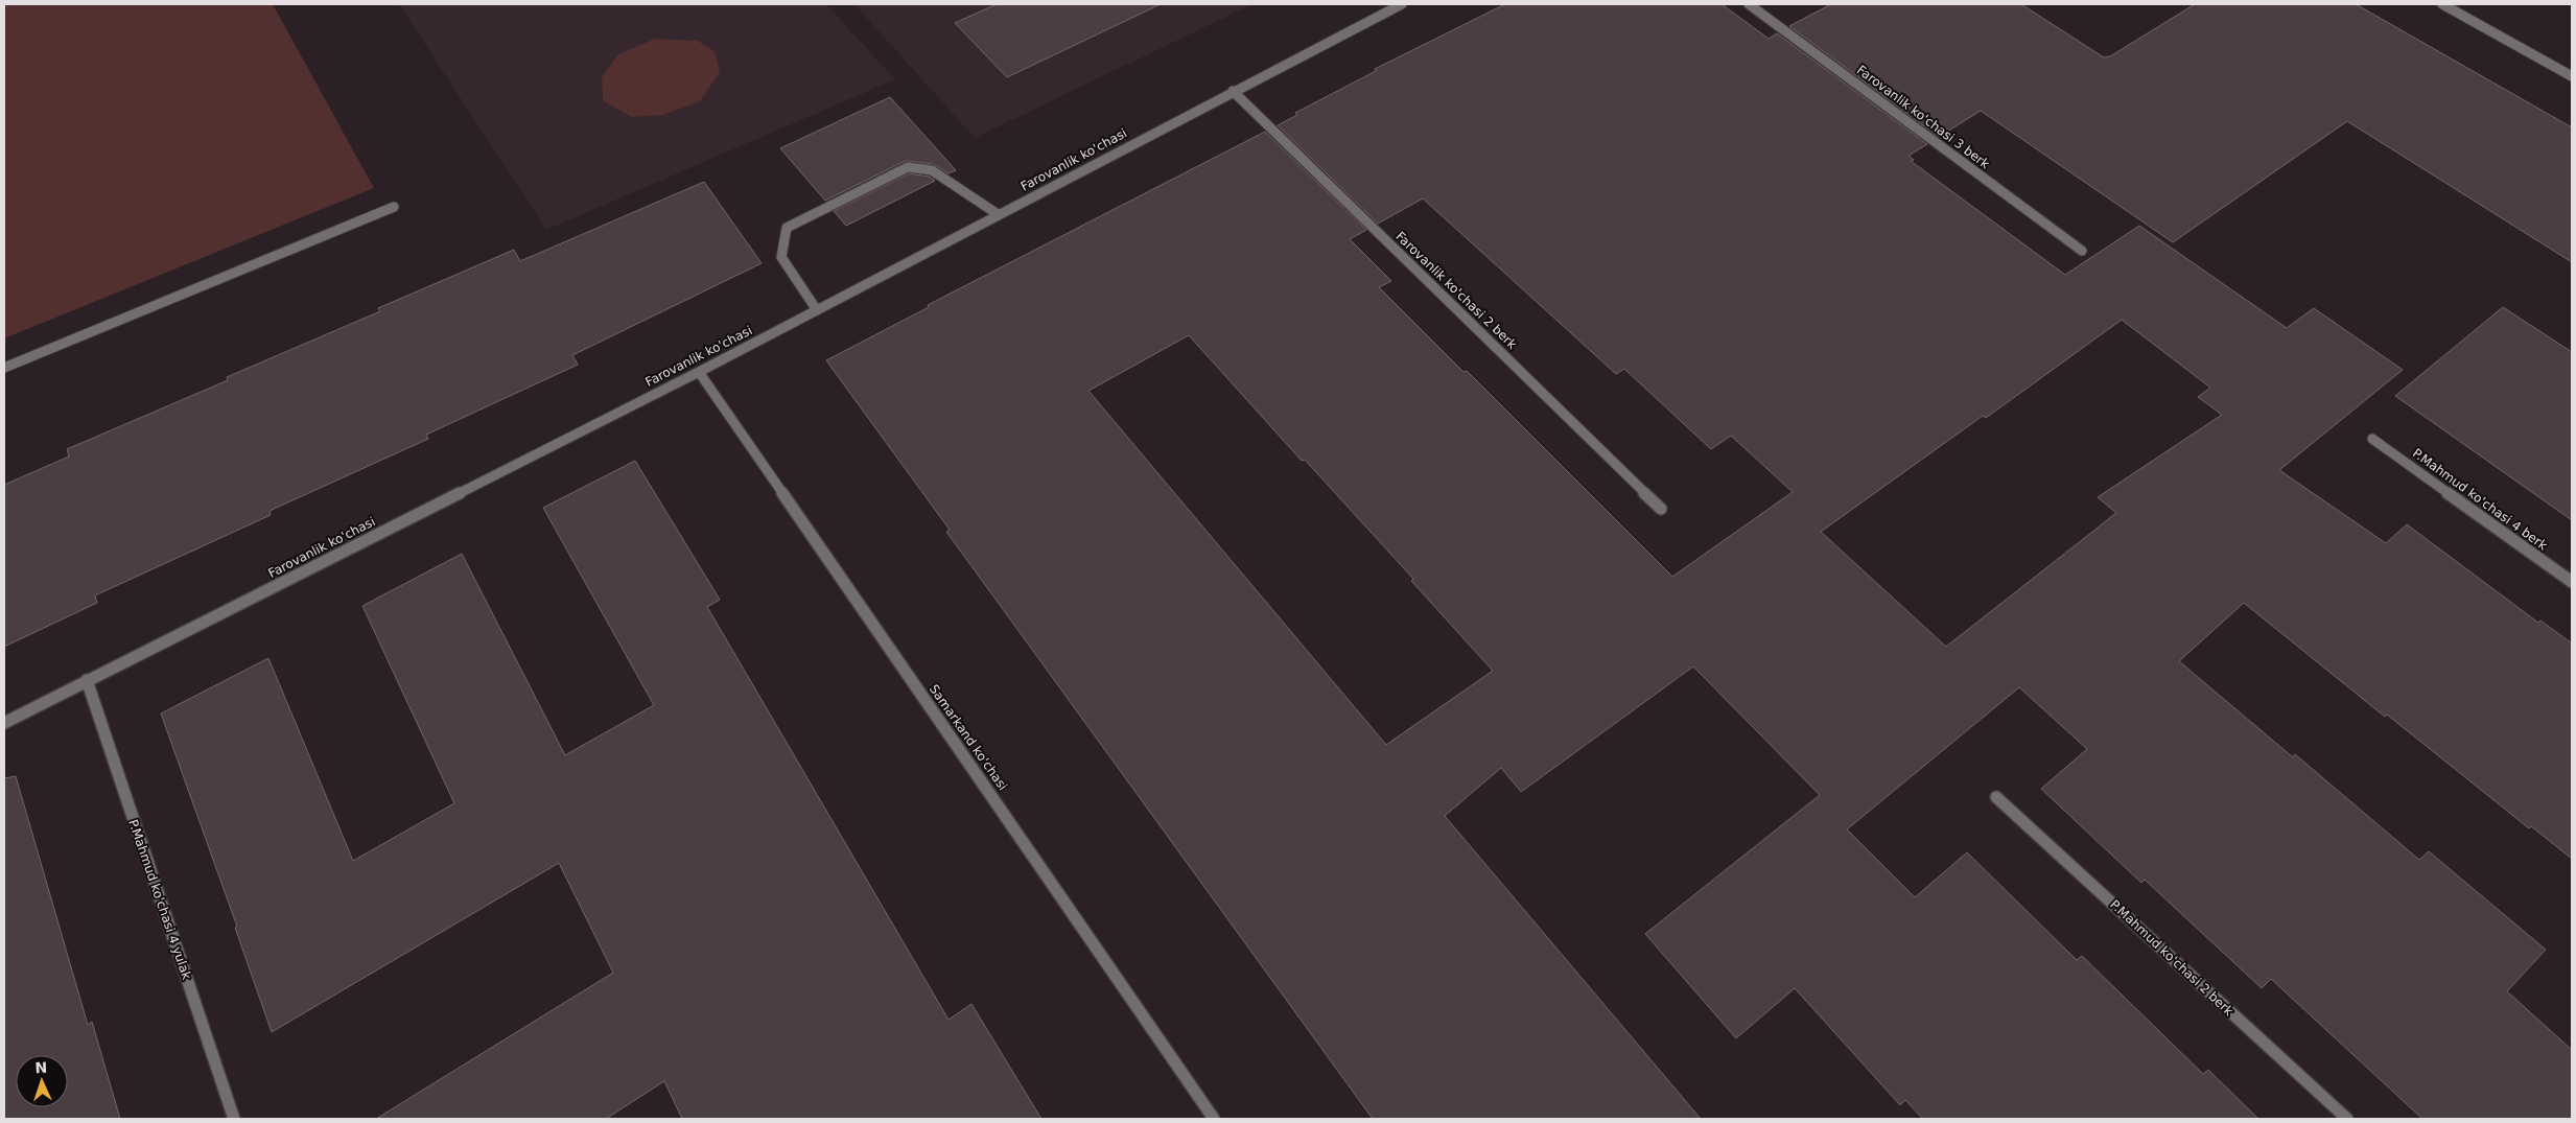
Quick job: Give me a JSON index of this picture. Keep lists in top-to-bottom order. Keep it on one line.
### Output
{"streets":{"street":["Farovanlik ko'chasi 3 berk","Farovanlik ko'chasi","Farovanlik ko'chasi 2 berk","P.Mahmud ko'chasi 4 berk","Samarkand ko'chasi","P.Mahmud ko'chasi 4 yulak","P.Mahmud ko'chasi 2 berk"]},"crossings":[["Farovanlik ko'chasi","Farovanlik ko'chasi 2 berk"],["Farovanlik ko'chasi","Samarkand ko'chasi"],["Farovanlik ko'chasi","P.Mahmud ko'chasi 4 yulak"]],"north":"top"}
